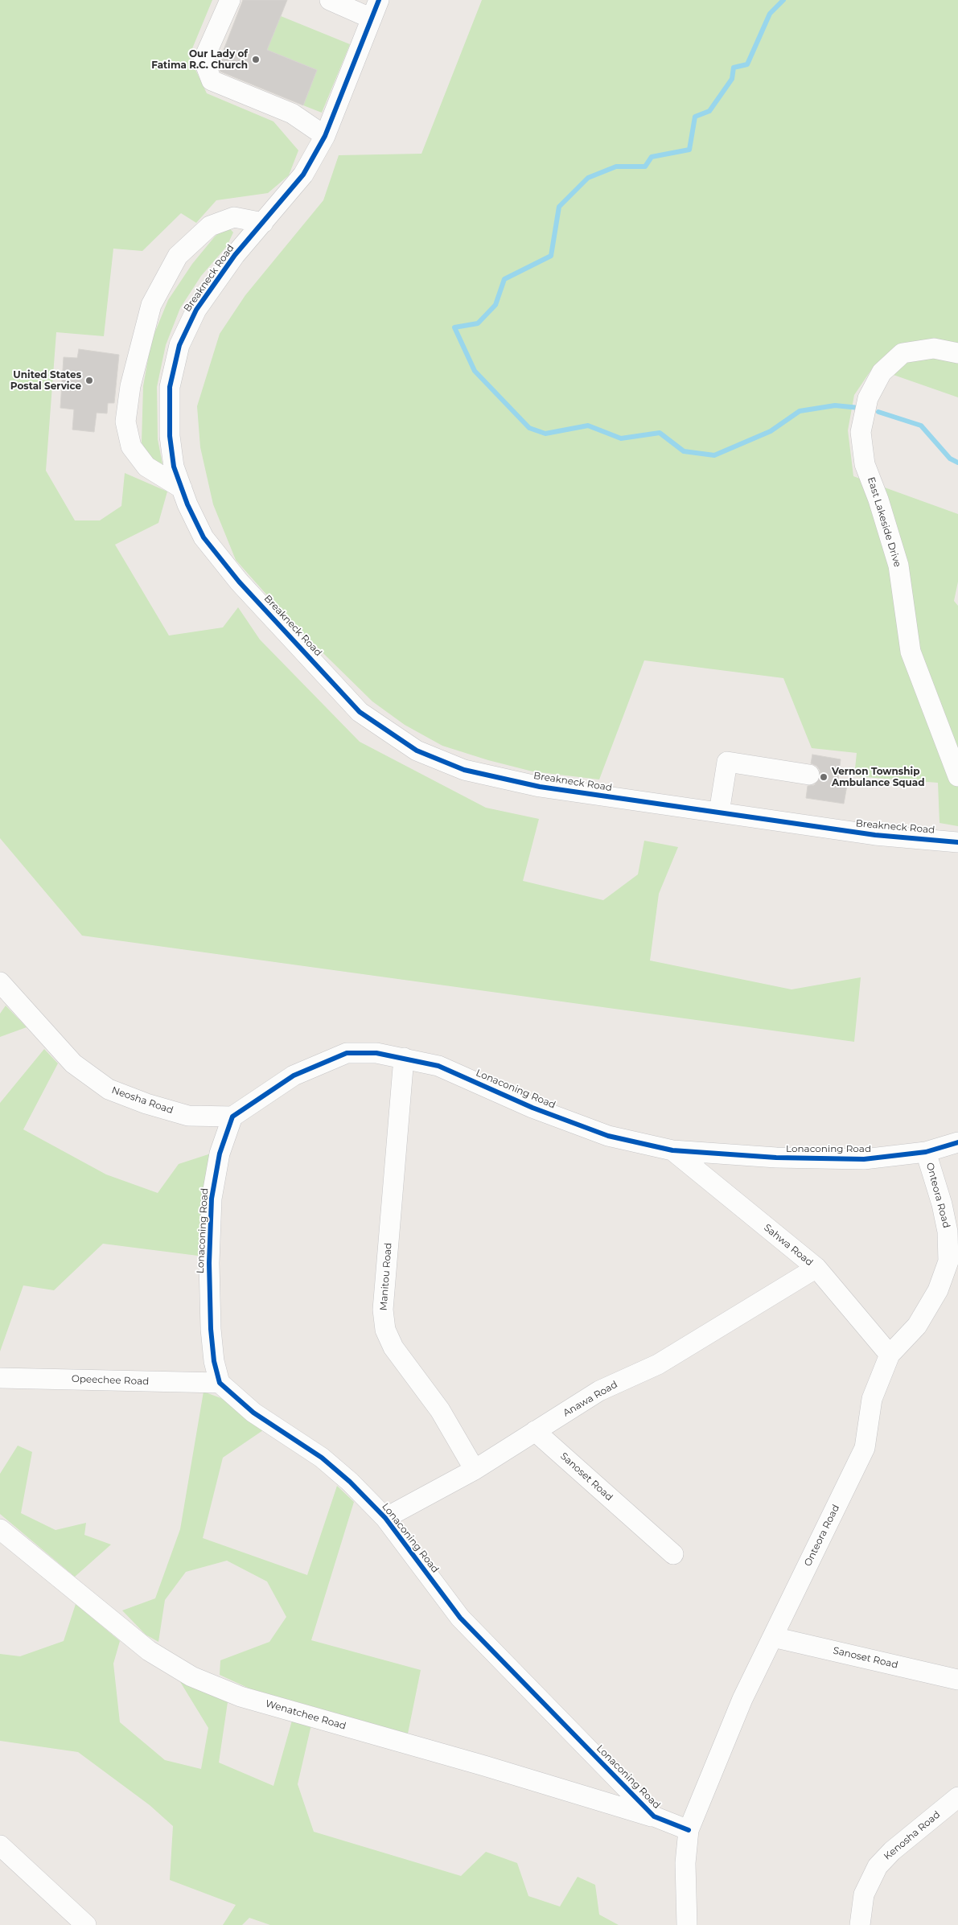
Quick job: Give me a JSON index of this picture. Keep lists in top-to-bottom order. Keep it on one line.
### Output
{"streets":{"street":["Breakneck Road","East Lakeside Drive","Lonaconing Road","Neosha Road","Onteora Road","Sahwa Road","Manitou Road","Opeechee Road","Anawa Road","Sanoset Road","Wenatchee Road","Kenosha Road"]},"crossings":[["Lonaconing Road","Neosha Road"],["Lonaconing Road","Onteora Road"],["Lonaconing Road","Sahwa Road"],["Lonaconing Road","Manitou Road"],["Lonaconing Road","Opeechee Road"],["Lonaconing Road","Anawa Road"],["Lonaconing Road","Wenatchee Road"],["Onteora Road","Sahwa Road"],["Onteora Road","Sanoset Road"],["Sahwa Road","Anawa Road"],["Manitou Road","Anawa Road"],["Anawa Road","Sanoset Road"]],"places":["Our Lady of Fatima R.C. Church","United States Postal Service","Vernon Township Ambulance Squad"]}
